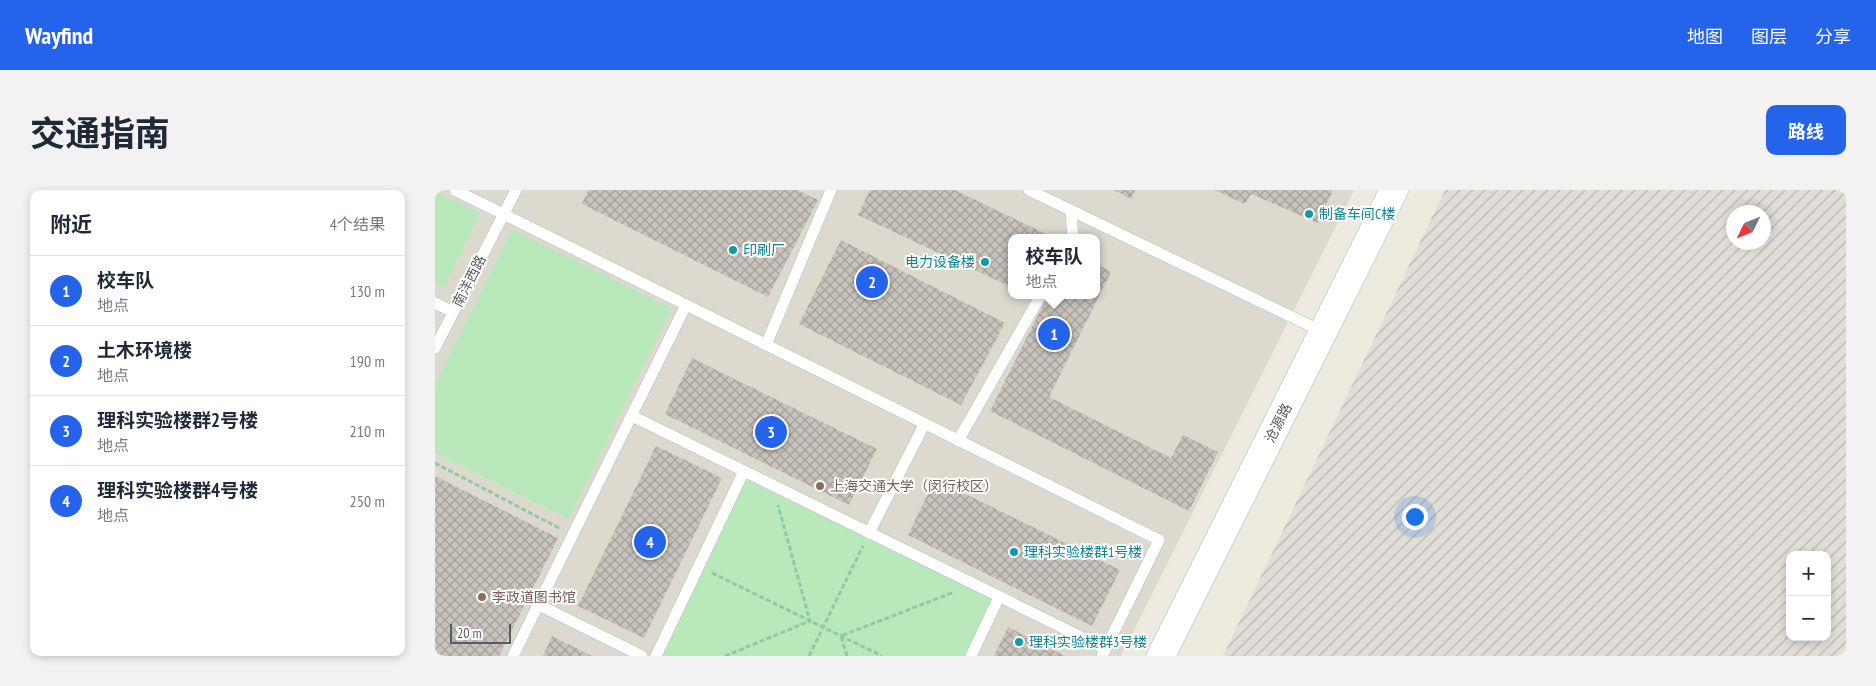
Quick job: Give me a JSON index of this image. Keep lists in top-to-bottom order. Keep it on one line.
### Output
{"streets":{"street":["沧源路"],"lane":["南洋西路"]},"places":["制备车间C楼","印刷厂","电力设备楼","上海交通大学（闵行校区）","理科实验楼群1号楼","李政道图书馆","理科实验楼群3号楼"],"scale_bar":"20 m","north":"bottom left","page":{"header":"Wayfind","nav":["地图","图层","分享"],"title":"交通指南","buttons":"路线","heading":["附近","4个结果"],"popup":["校车队","地点"],"list":[{"mark":"1","name":"校车队","note":"地点","value":"130 m"},{"mark":"2","name":"土木环境楼","note":"地点","value":"190 m"},{"mark":"3","name":"理科实验楼群2号楼","note":"地点","value":"210 m"},{"mark":"4","name":"理科实验楼群4号楼","note":"地点","value":"250 m"}],"pins":["2","1","3","4"],"map_buttons":["+","−"],"scale":"20 m"}}
